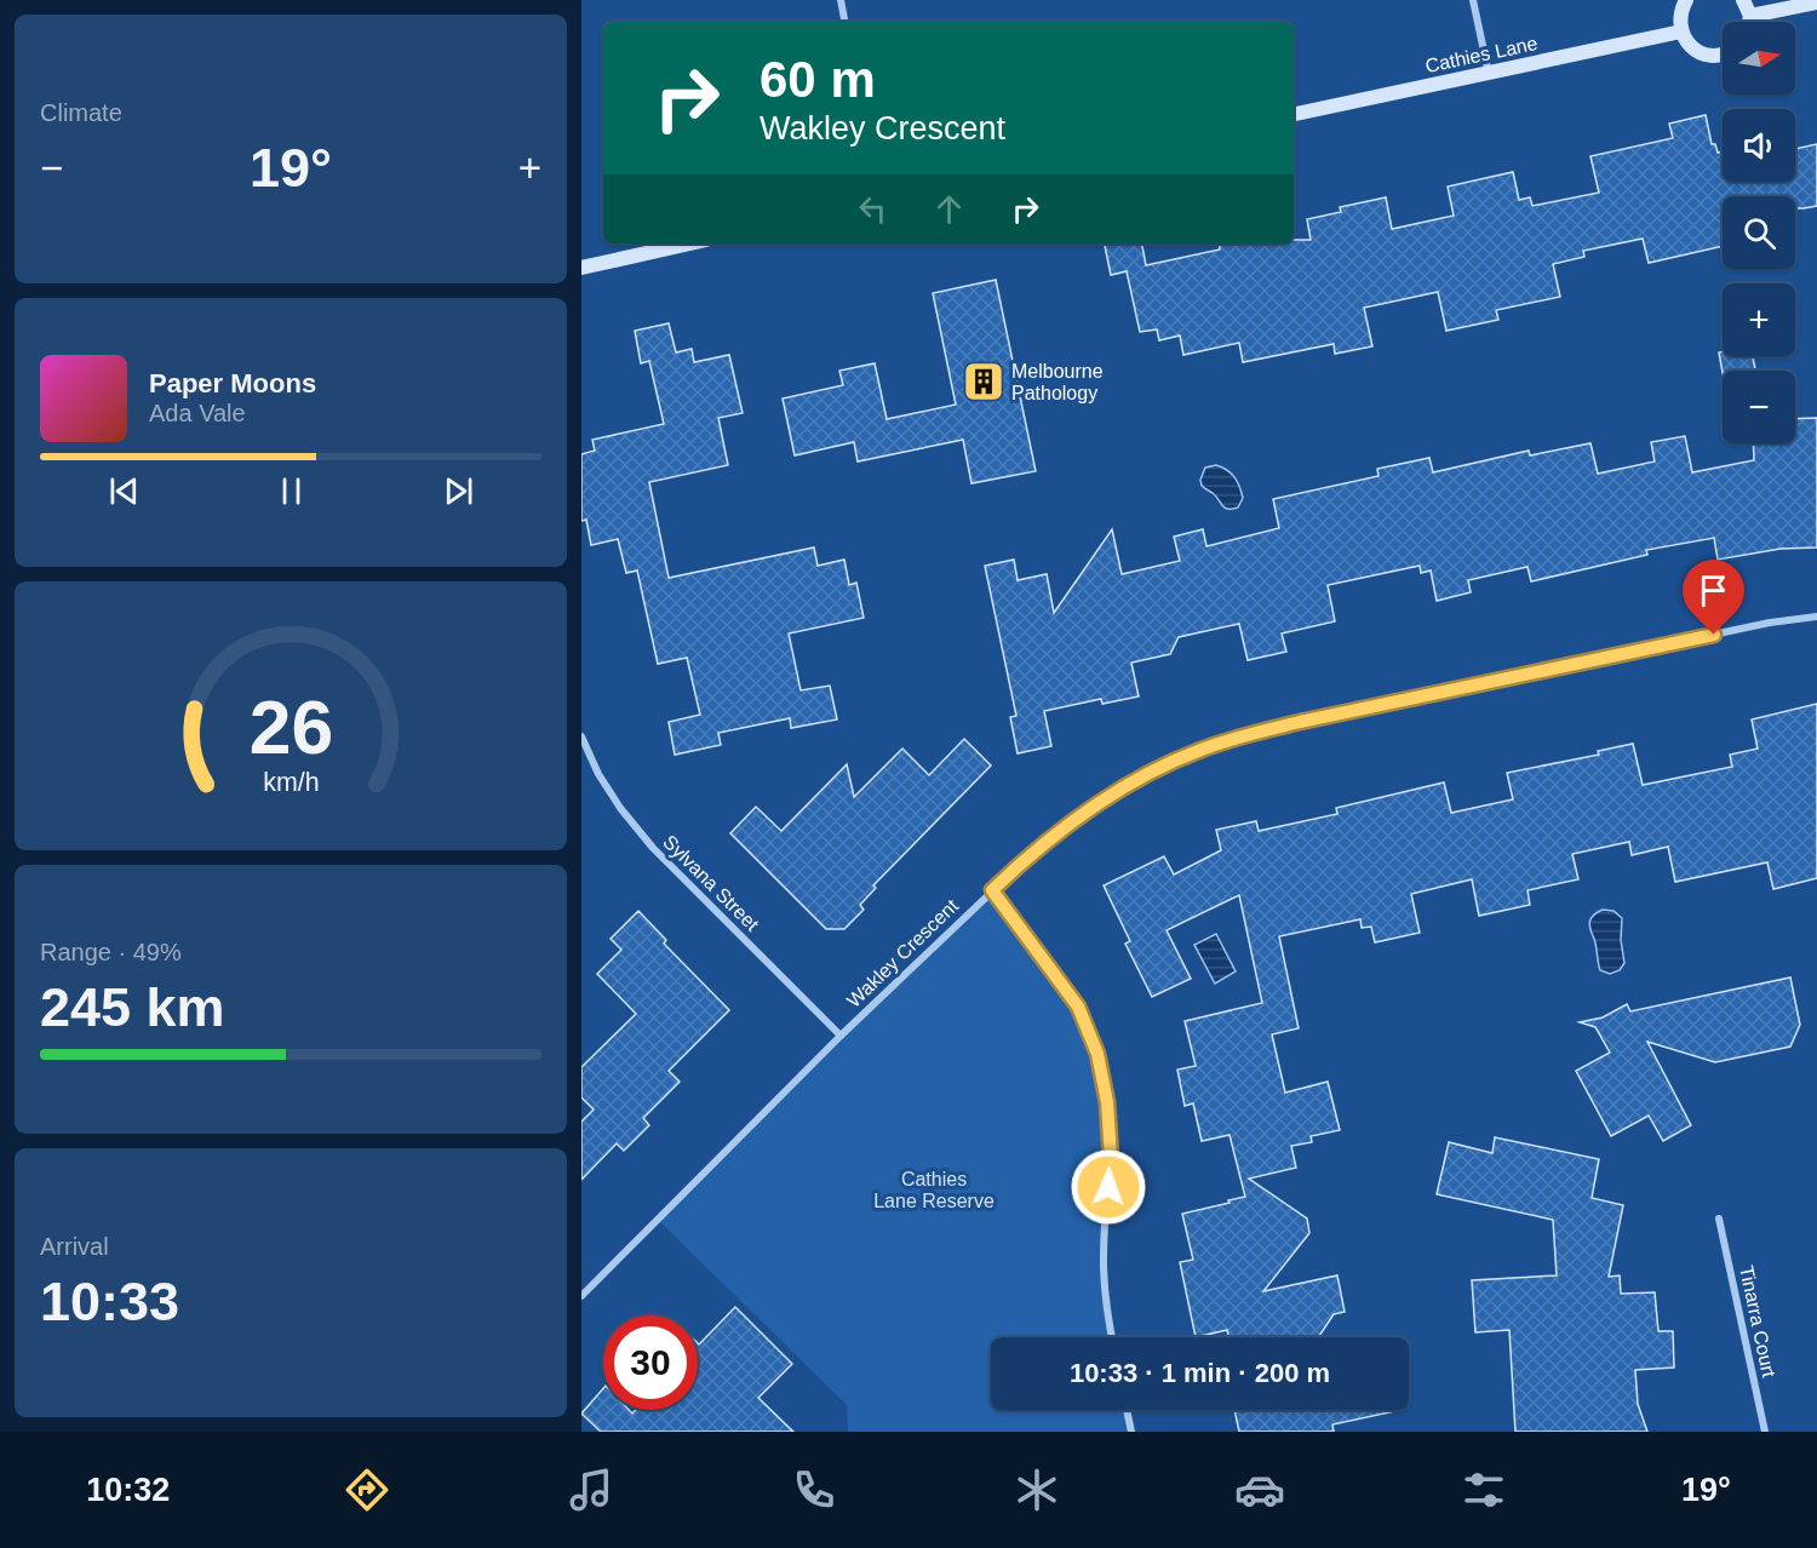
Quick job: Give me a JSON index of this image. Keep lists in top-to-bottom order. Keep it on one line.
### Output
{"streets":{"street":["Cathies Lane","Sylvana Street","Wakley Crescent","Tinarra Court"]},"crossings":[["Sylvana Street","Wakley Crescent"]],"parks":["Cathies Lane Reserve"],"places":{"building":["Melbourne Pathology"]},"north":"right","page":{"tile":["Climate",["Range · 49%","245 km"],["Arrival","10:33"]],"map_buttons":["+","−"],"turn":["60 m","Wakley Crescent"],"heat":["−","19°","+"],"song":["Paper Moons","Ada Vale"],"limit":"30","trip":"10:33 · 1 min · 200 m","tabs":["10:32","19°"],"gauge":["26","km/h"]}}
